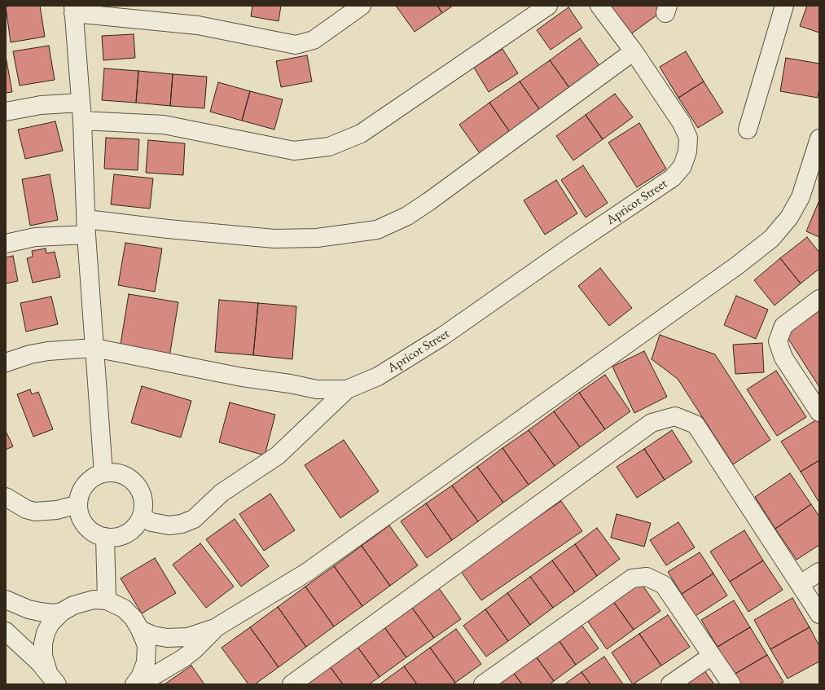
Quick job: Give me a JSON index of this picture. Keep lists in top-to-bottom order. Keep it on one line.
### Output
{"streets":{"street":["Apricot Street"]}}
